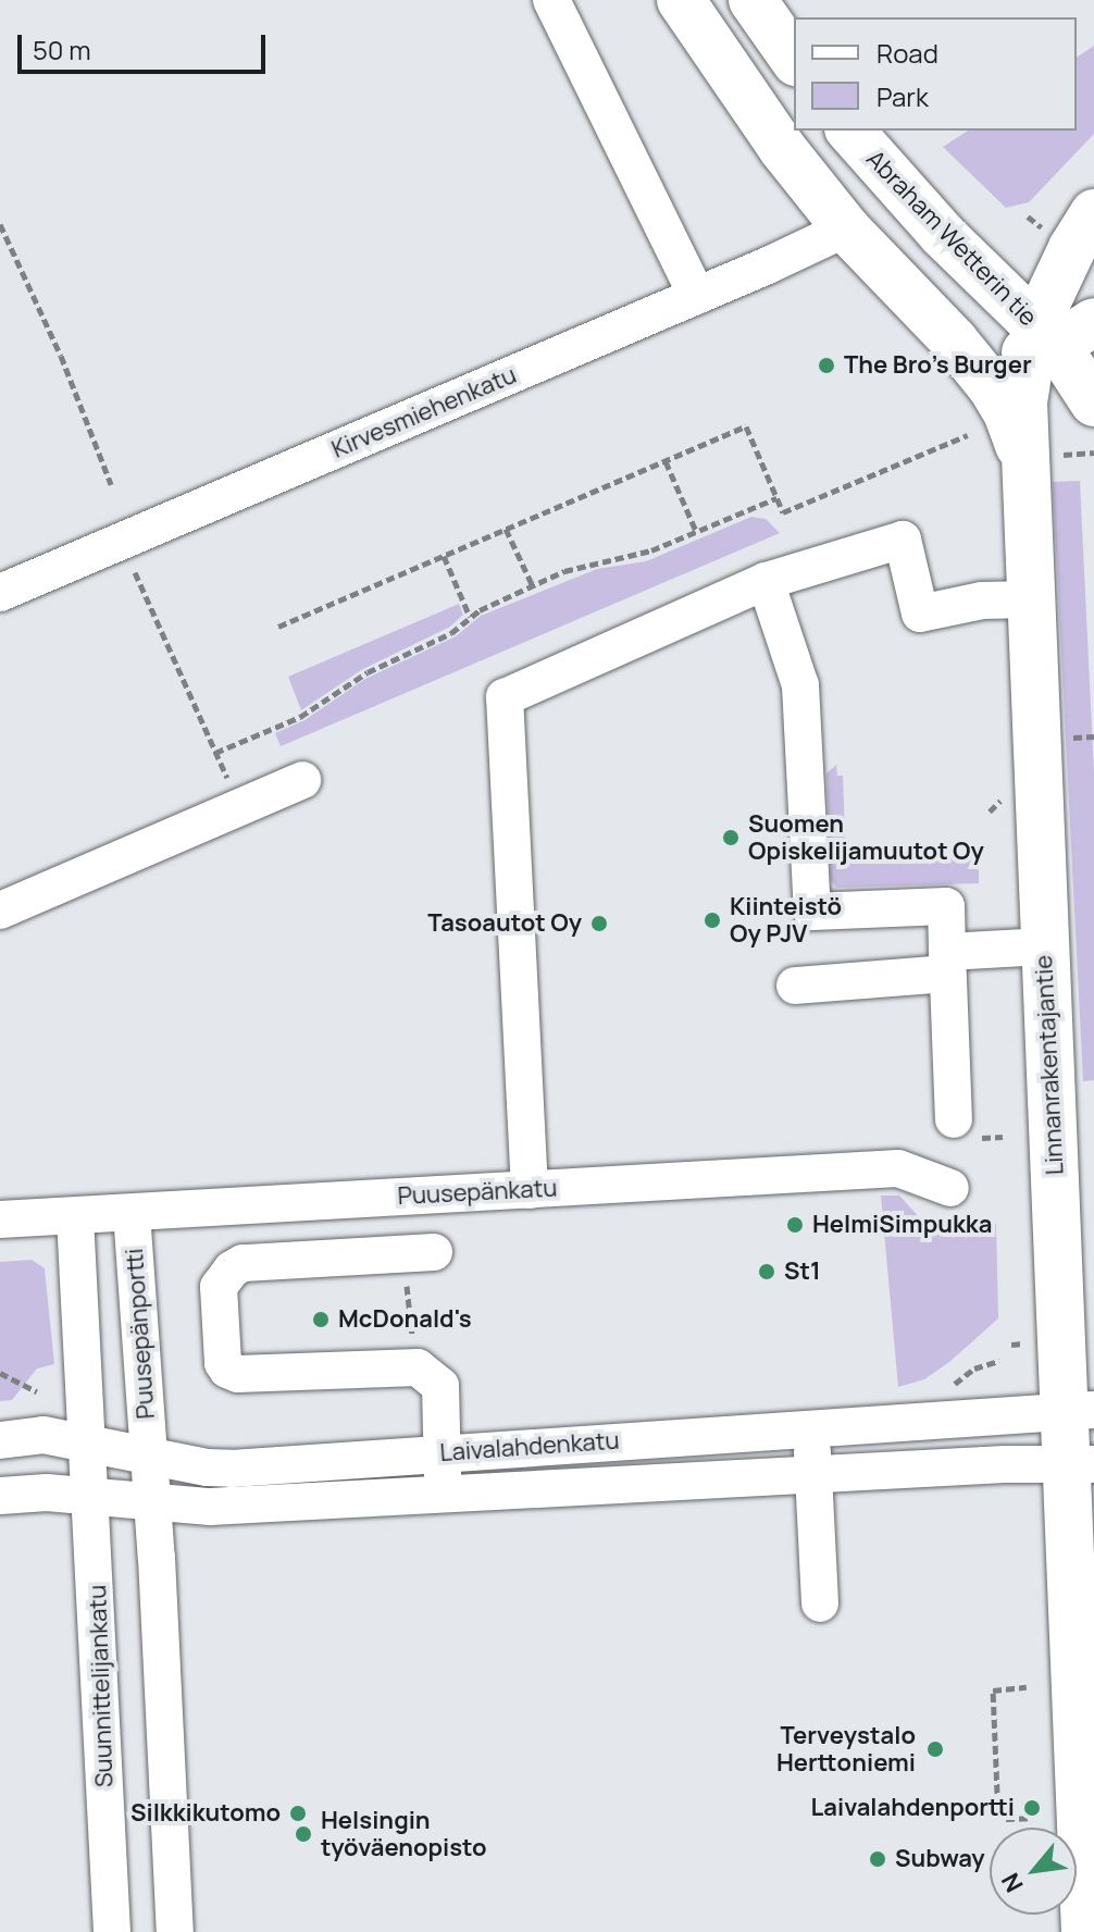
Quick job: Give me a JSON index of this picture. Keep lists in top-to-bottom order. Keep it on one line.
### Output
{"streets":{"main road":["Abraham Wetterin tie","Linnanrakentajantie"],"street":["Kirvesmiehenkatu","Puusepänkatu","Puusepänportti","Laivalahdenkatu","Suunnittelijankatu"]},"crossings":[["Abraham Wetterin tie","Linnanrakentajantie"],["Linnanrakentajantie","Laivalahdenkatu"],["Puusepänkatu","Puusepänportti"],["Puusepänportti","Laivalahdenkatu"],["Laivalahdenkatu","Suunnittelijankatu"]],"places":["The Bro's Burger","Suomen Opiskelijamuutot Oy","Kiinteistö Oy PJV","Tasoautot Oy","HelmiSimpukka","St1","McDonald's","Terveystalo Herttoniemi","Laivalahdenportti","Silkkikutomo","Helsingin työväenopisto","Subway"],"legend":["Road","Park"],"scale_bar":"50 m","north":"bottom left"}
